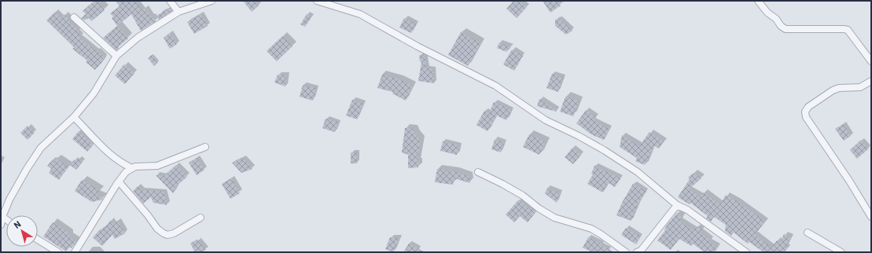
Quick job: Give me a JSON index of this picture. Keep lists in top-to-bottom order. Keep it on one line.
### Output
{"north":"top left"}
